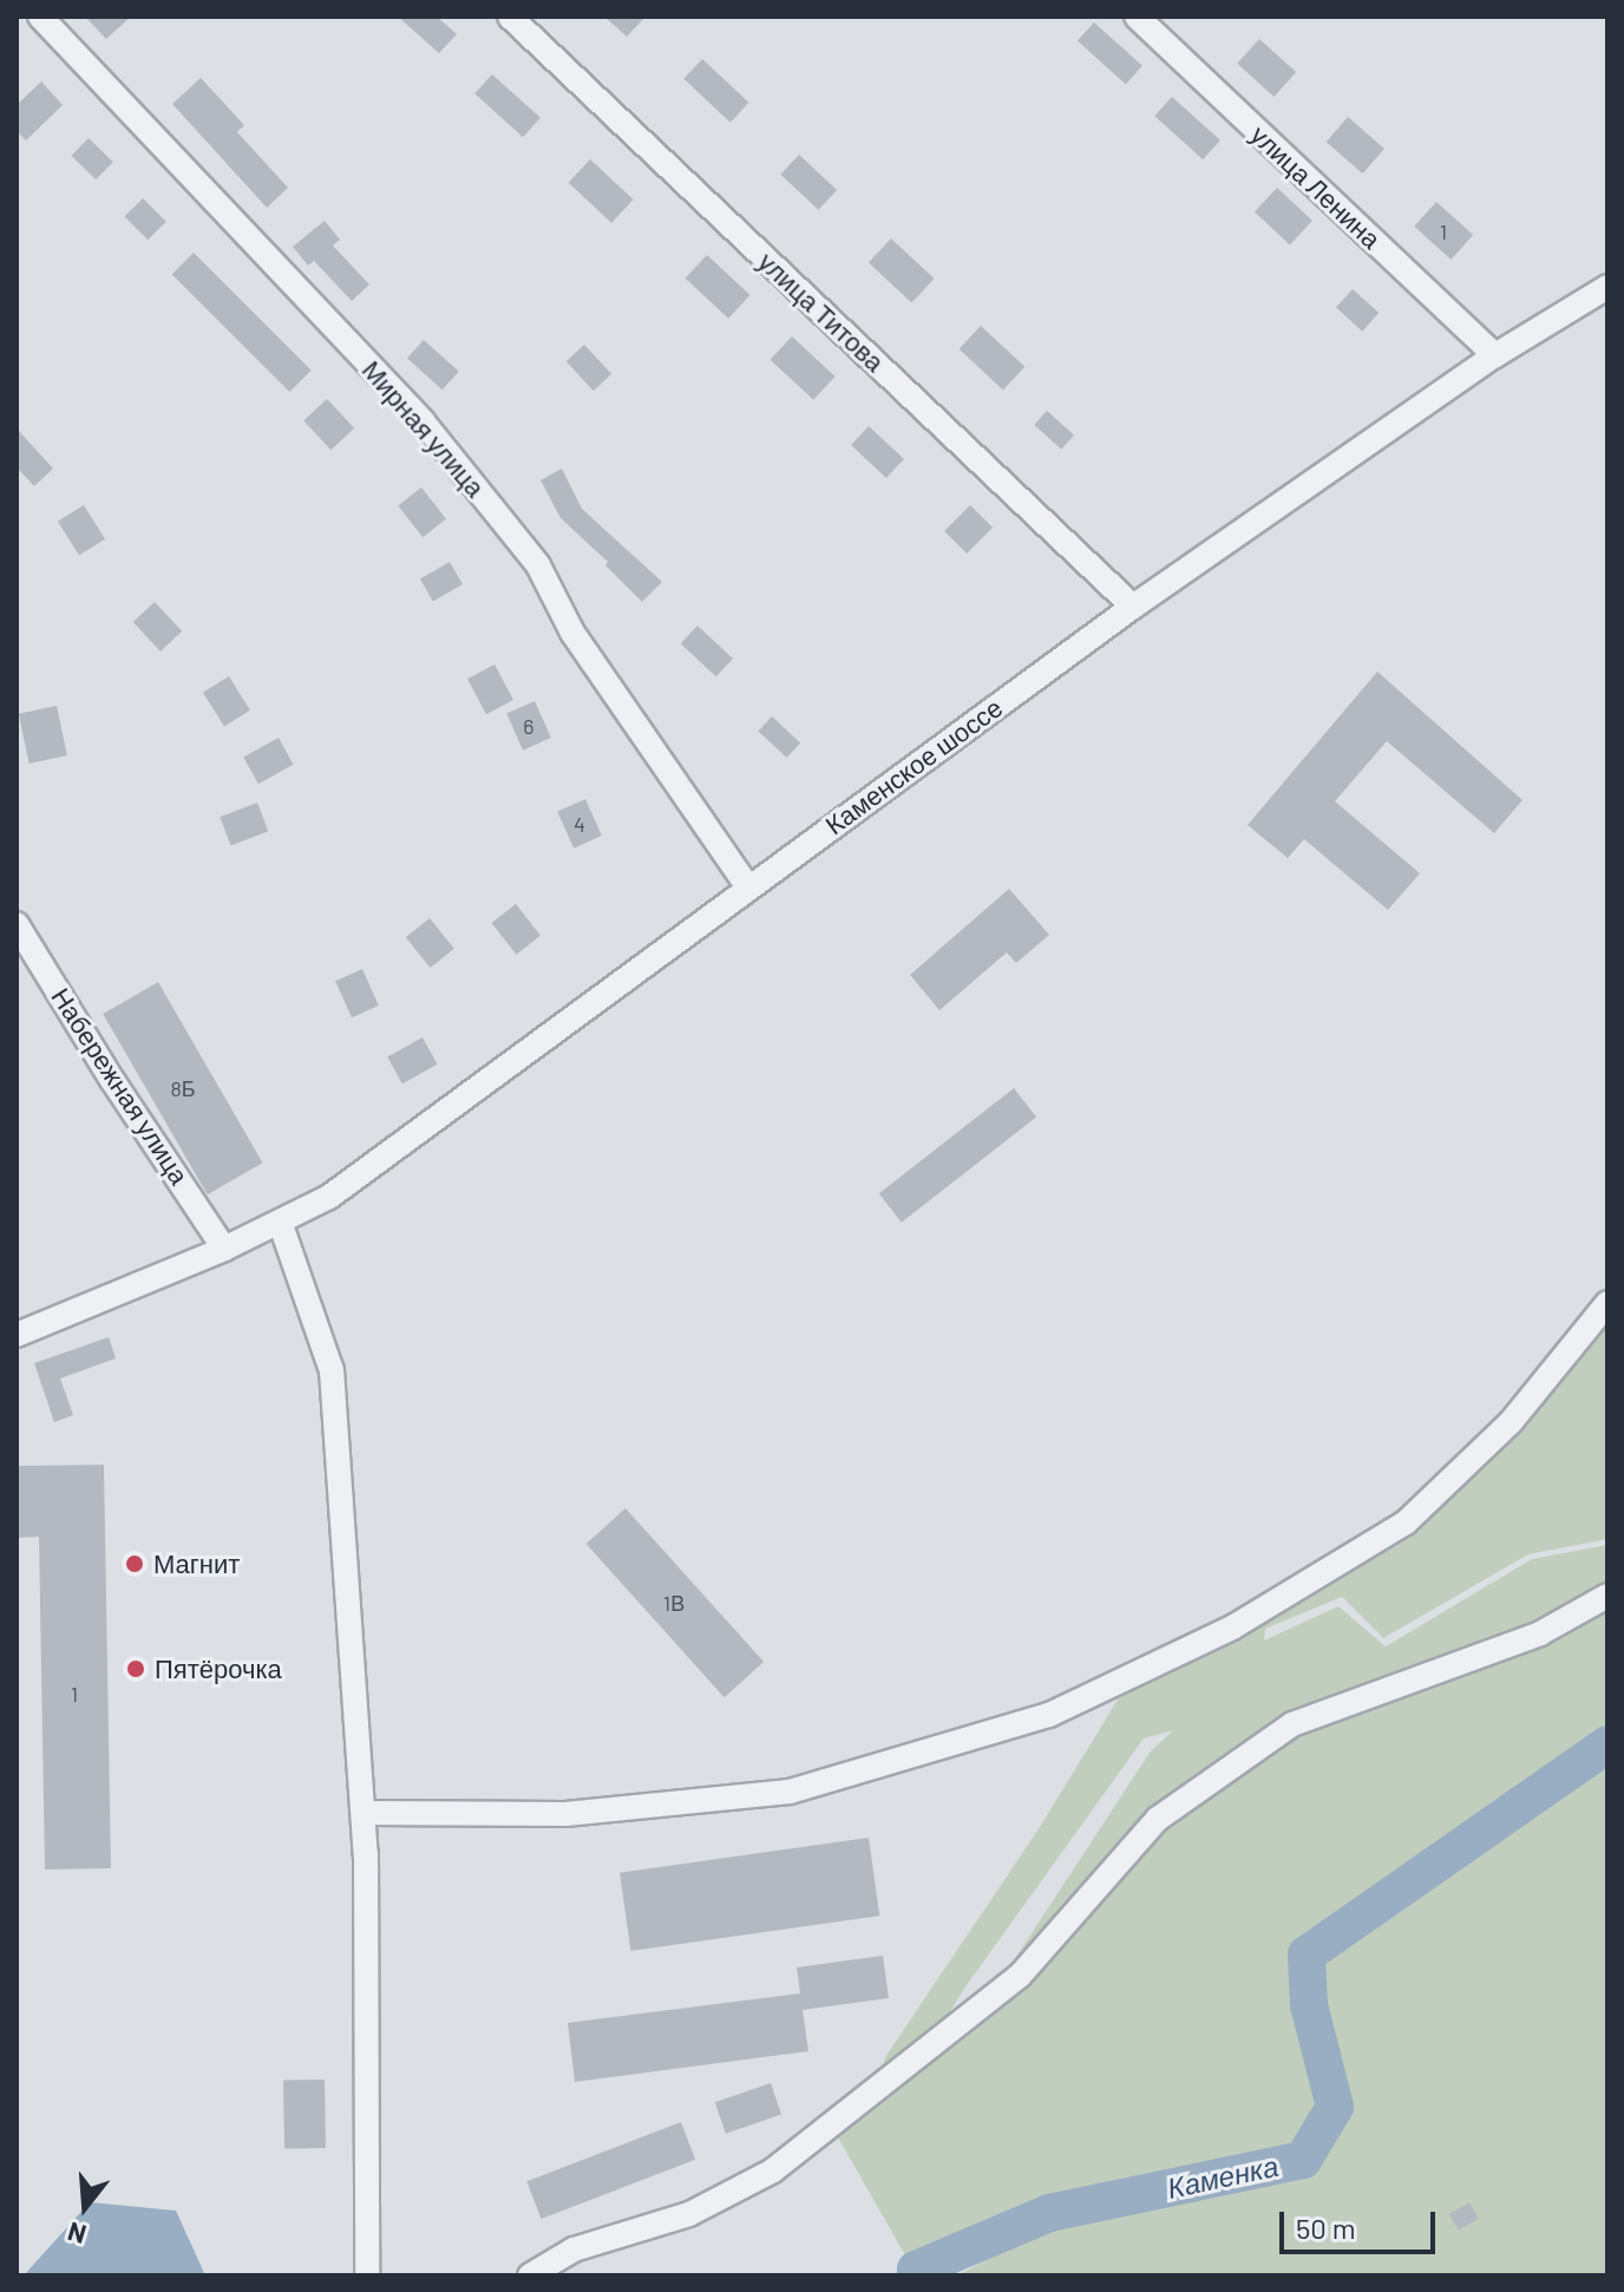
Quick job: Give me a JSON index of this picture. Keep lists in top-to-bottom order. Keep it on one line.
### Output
{"streets":{"street":["улица Ленина","улица Титова","Мирная улица","Каменское шоссе","Набережная улица"]},"crossings":[["улица Ленина","Каменское шоссе"],["улица Титова","Каменское шоссе"],["Мирная улица","Каменское шоссе"],["Каменское шоссе","Набережная улица"]],"water":["Каменка"],"places":["Магнит","Пятёрочка"],"house_numbers":["1","6","4","8Б","1В","1"],"scale_bar":"50 m","north":"bottom"}
